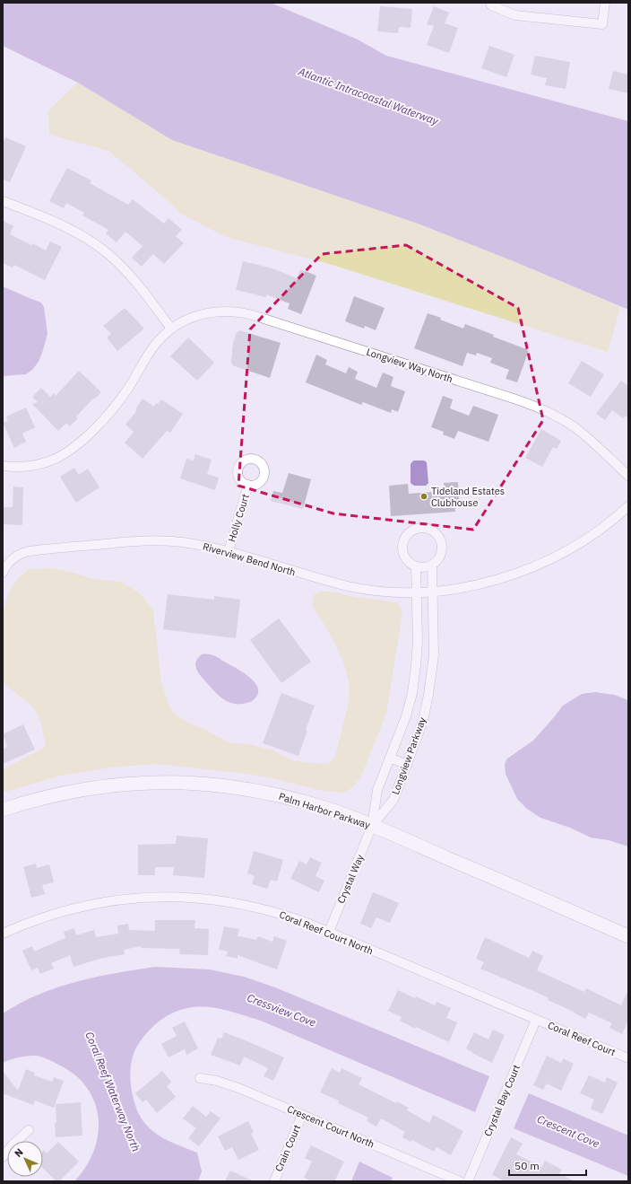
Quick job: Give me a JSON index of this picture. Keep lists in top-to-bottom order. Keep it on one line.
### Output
{"streets":{"street":["Longview Way North","Holly Court","Riverview Bend North","Longview Parkway","Palm Harbor Parkway","Crystal Way","Coral Reef Court North","Coral Reef Court","Crystal Bay Court","Crescent Court North","Crain Court"]},"crossings":[["Holly Court","Riverview Bend North"],["Riverview Bend North","Longview Parkway"],["Longview Parkway","Palm Harbor Parkway"],["Longview Parkway","Crystal Way"],["Palm Harbor Parkway","Crystal Way"],["Crystal Way","Coral Reef Court North"],["Coral Reef Court North","Coral Reef Court"],["Coral Reef Court North","Crystal Bay Court"],["Coral Reef Court","Crystal Bay Court"],["Crescent Court North","Crain Court"]],"water":["Atlantic Intracoastal Waterway","Cressview Cove","Coral Reef Waterway North","Crescent Cove"],"places":["Tideland Estates Clubhouse"],"scale_bar":"50 m","north":"top left"}
